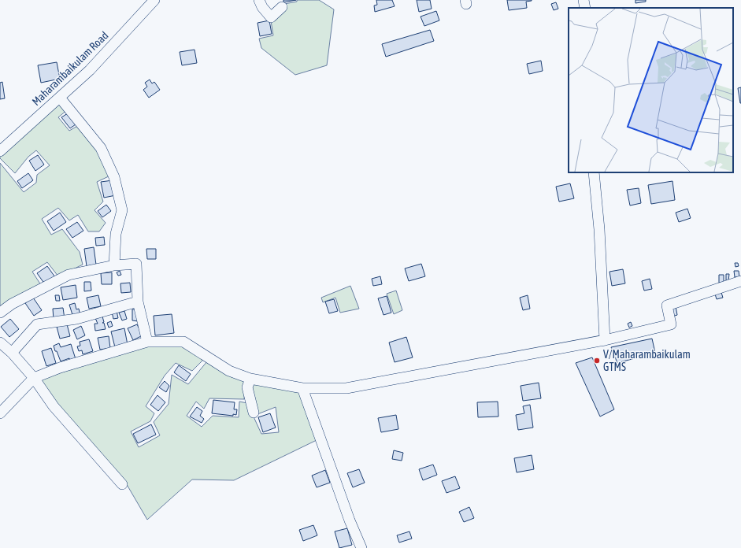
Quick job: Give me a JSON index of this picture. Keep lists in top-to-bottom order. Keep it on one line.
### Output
{"streets":{"street":["Maharambaikulam Road"]},"places":["V/Maharambaikulam GTMS"]}
